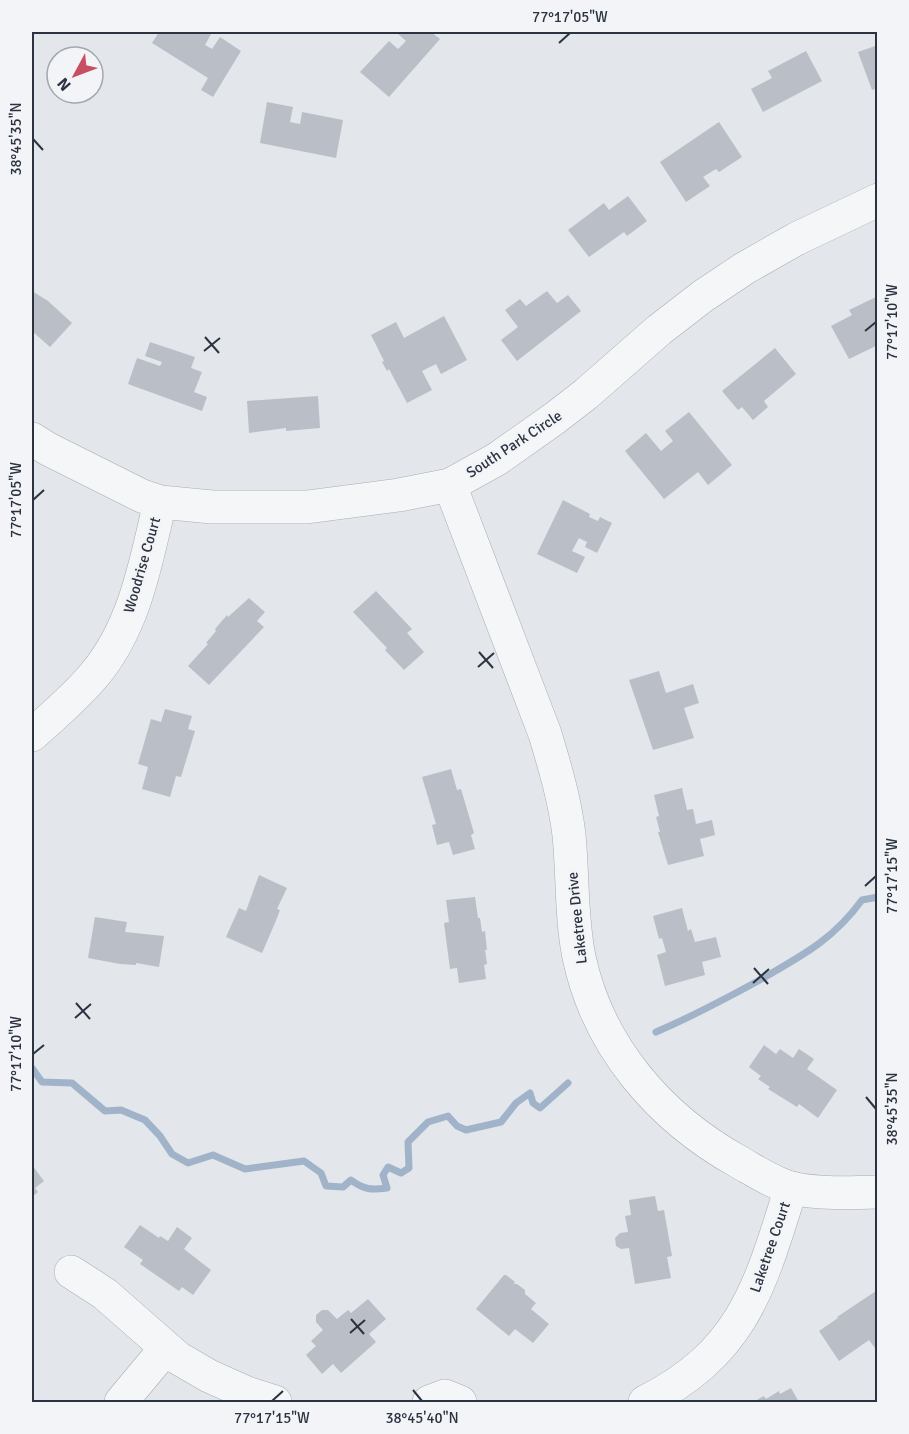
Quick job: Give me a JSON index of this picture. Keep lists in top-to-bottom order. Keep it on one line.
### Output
{"streets":{"street":["South Park Circle","Woodrise Court","Laketree Drive","Laketree Court"]},"crossings":[["South Park Circle","Woodrise Court"],["South Park Circle","Laketree Drive"],["Laketree Drive","Laketree Court"]],"north":"bottom left","coordinates":["77°17'05\"W","38°45'35\"N","77°17'10\"W","77°17'15\"W","38°45'40\"N"]}
